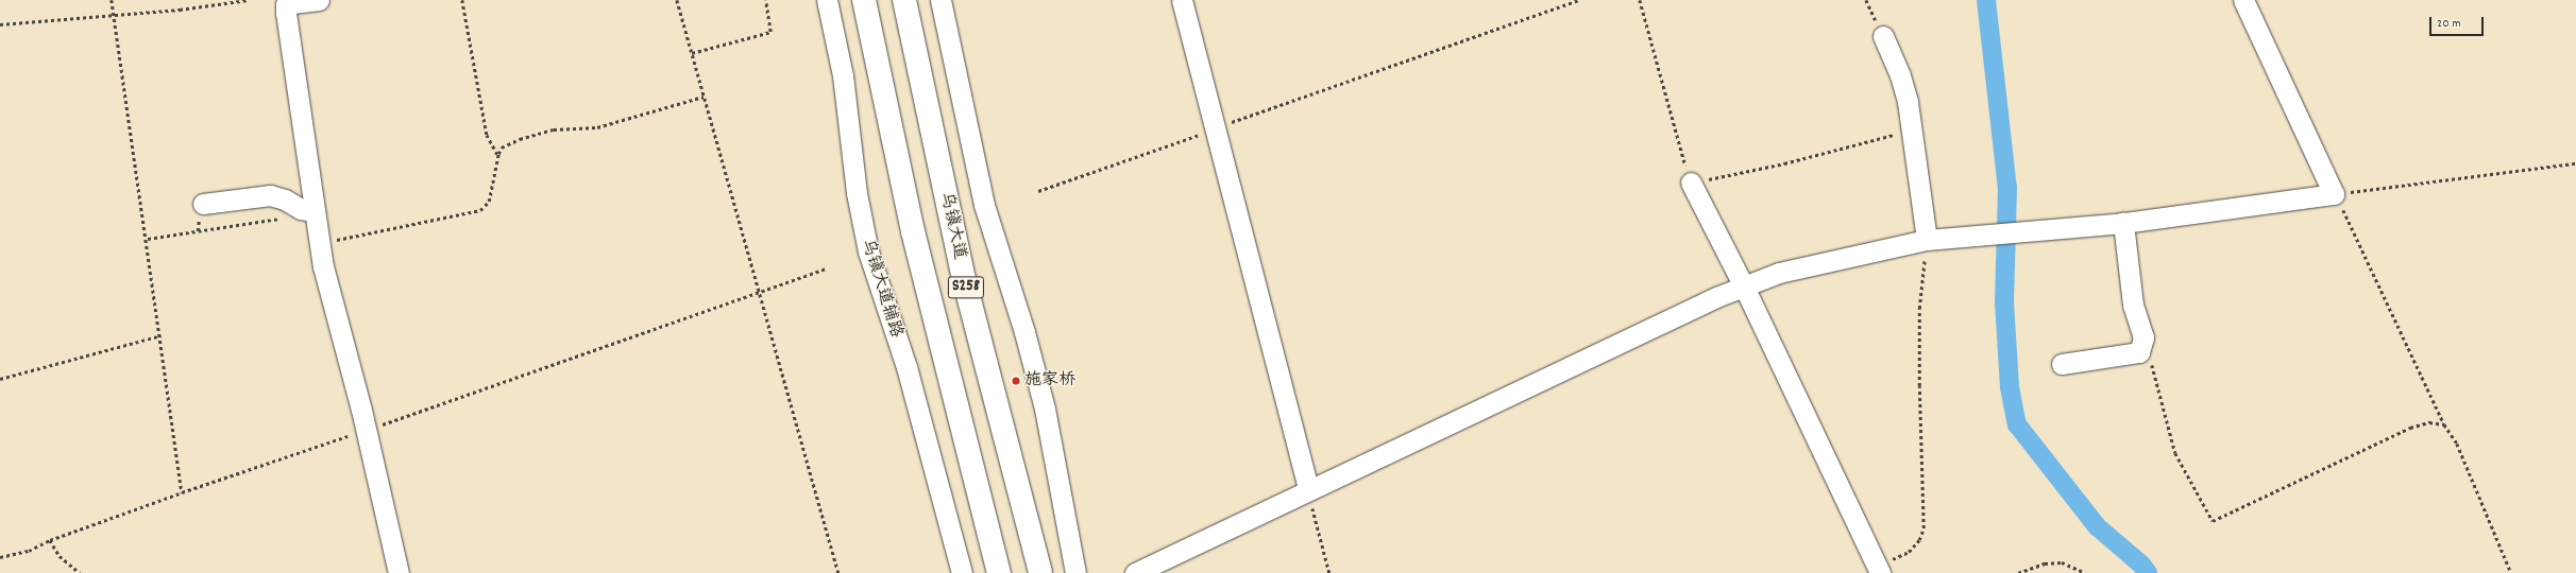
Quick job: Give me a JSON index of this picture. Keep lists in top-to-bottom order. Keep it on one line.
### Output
{"streets":{"main road":["乌镇大道","S258"],"street":["乌镇大道辅路"]},"places":["施家桥"],"scale_bar":"20 m"}
